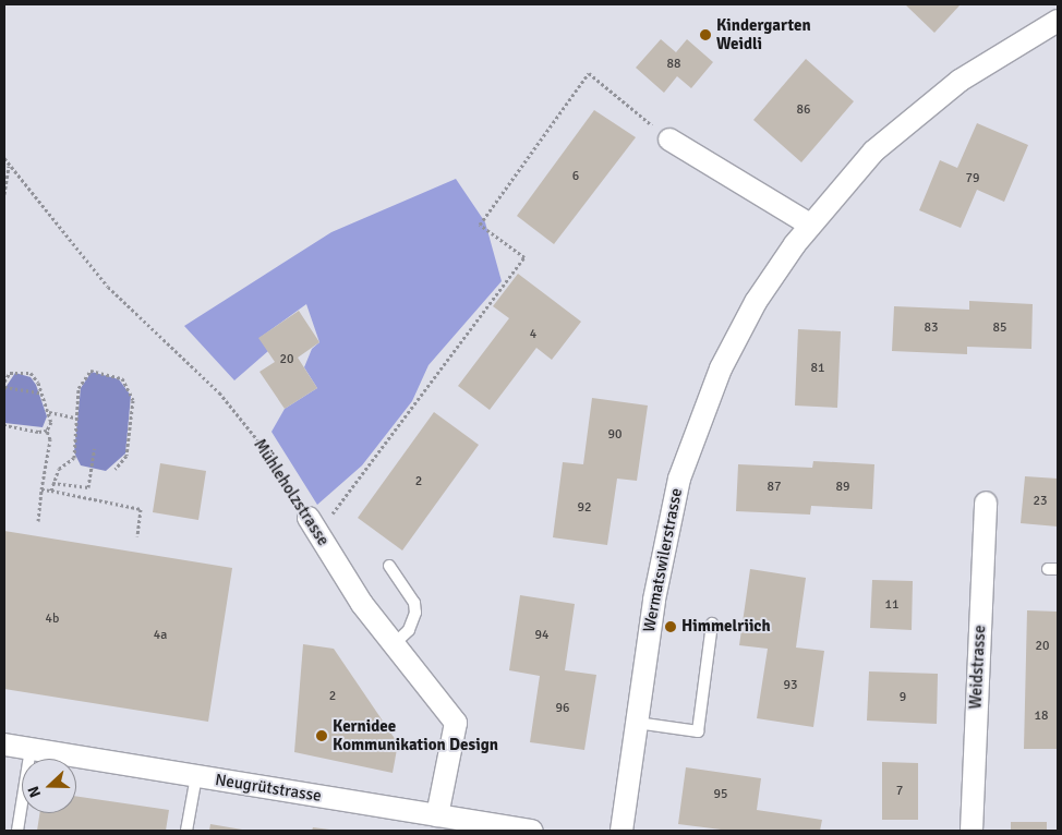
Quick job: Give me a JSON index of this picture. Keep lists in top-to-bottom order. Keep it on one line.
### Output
{"streets":{"street":["Mühleholzstrasse","Wermatswilerstrasse","Weidstrasse","Neugrütstrasse"]},"crossings":[["Mühleholzstrasse","Neugrütstrasse"]],"places":["Kindergarten Weidli","Himmelriich","Kernidee Kommunikation Design"],"house_numbers":["88","86","6","79","83","85","4","20","81","90","2","87","89","23","92","11","4b","4a","94","20","93","2","9","96","18","7","95"],"north":"left"}
